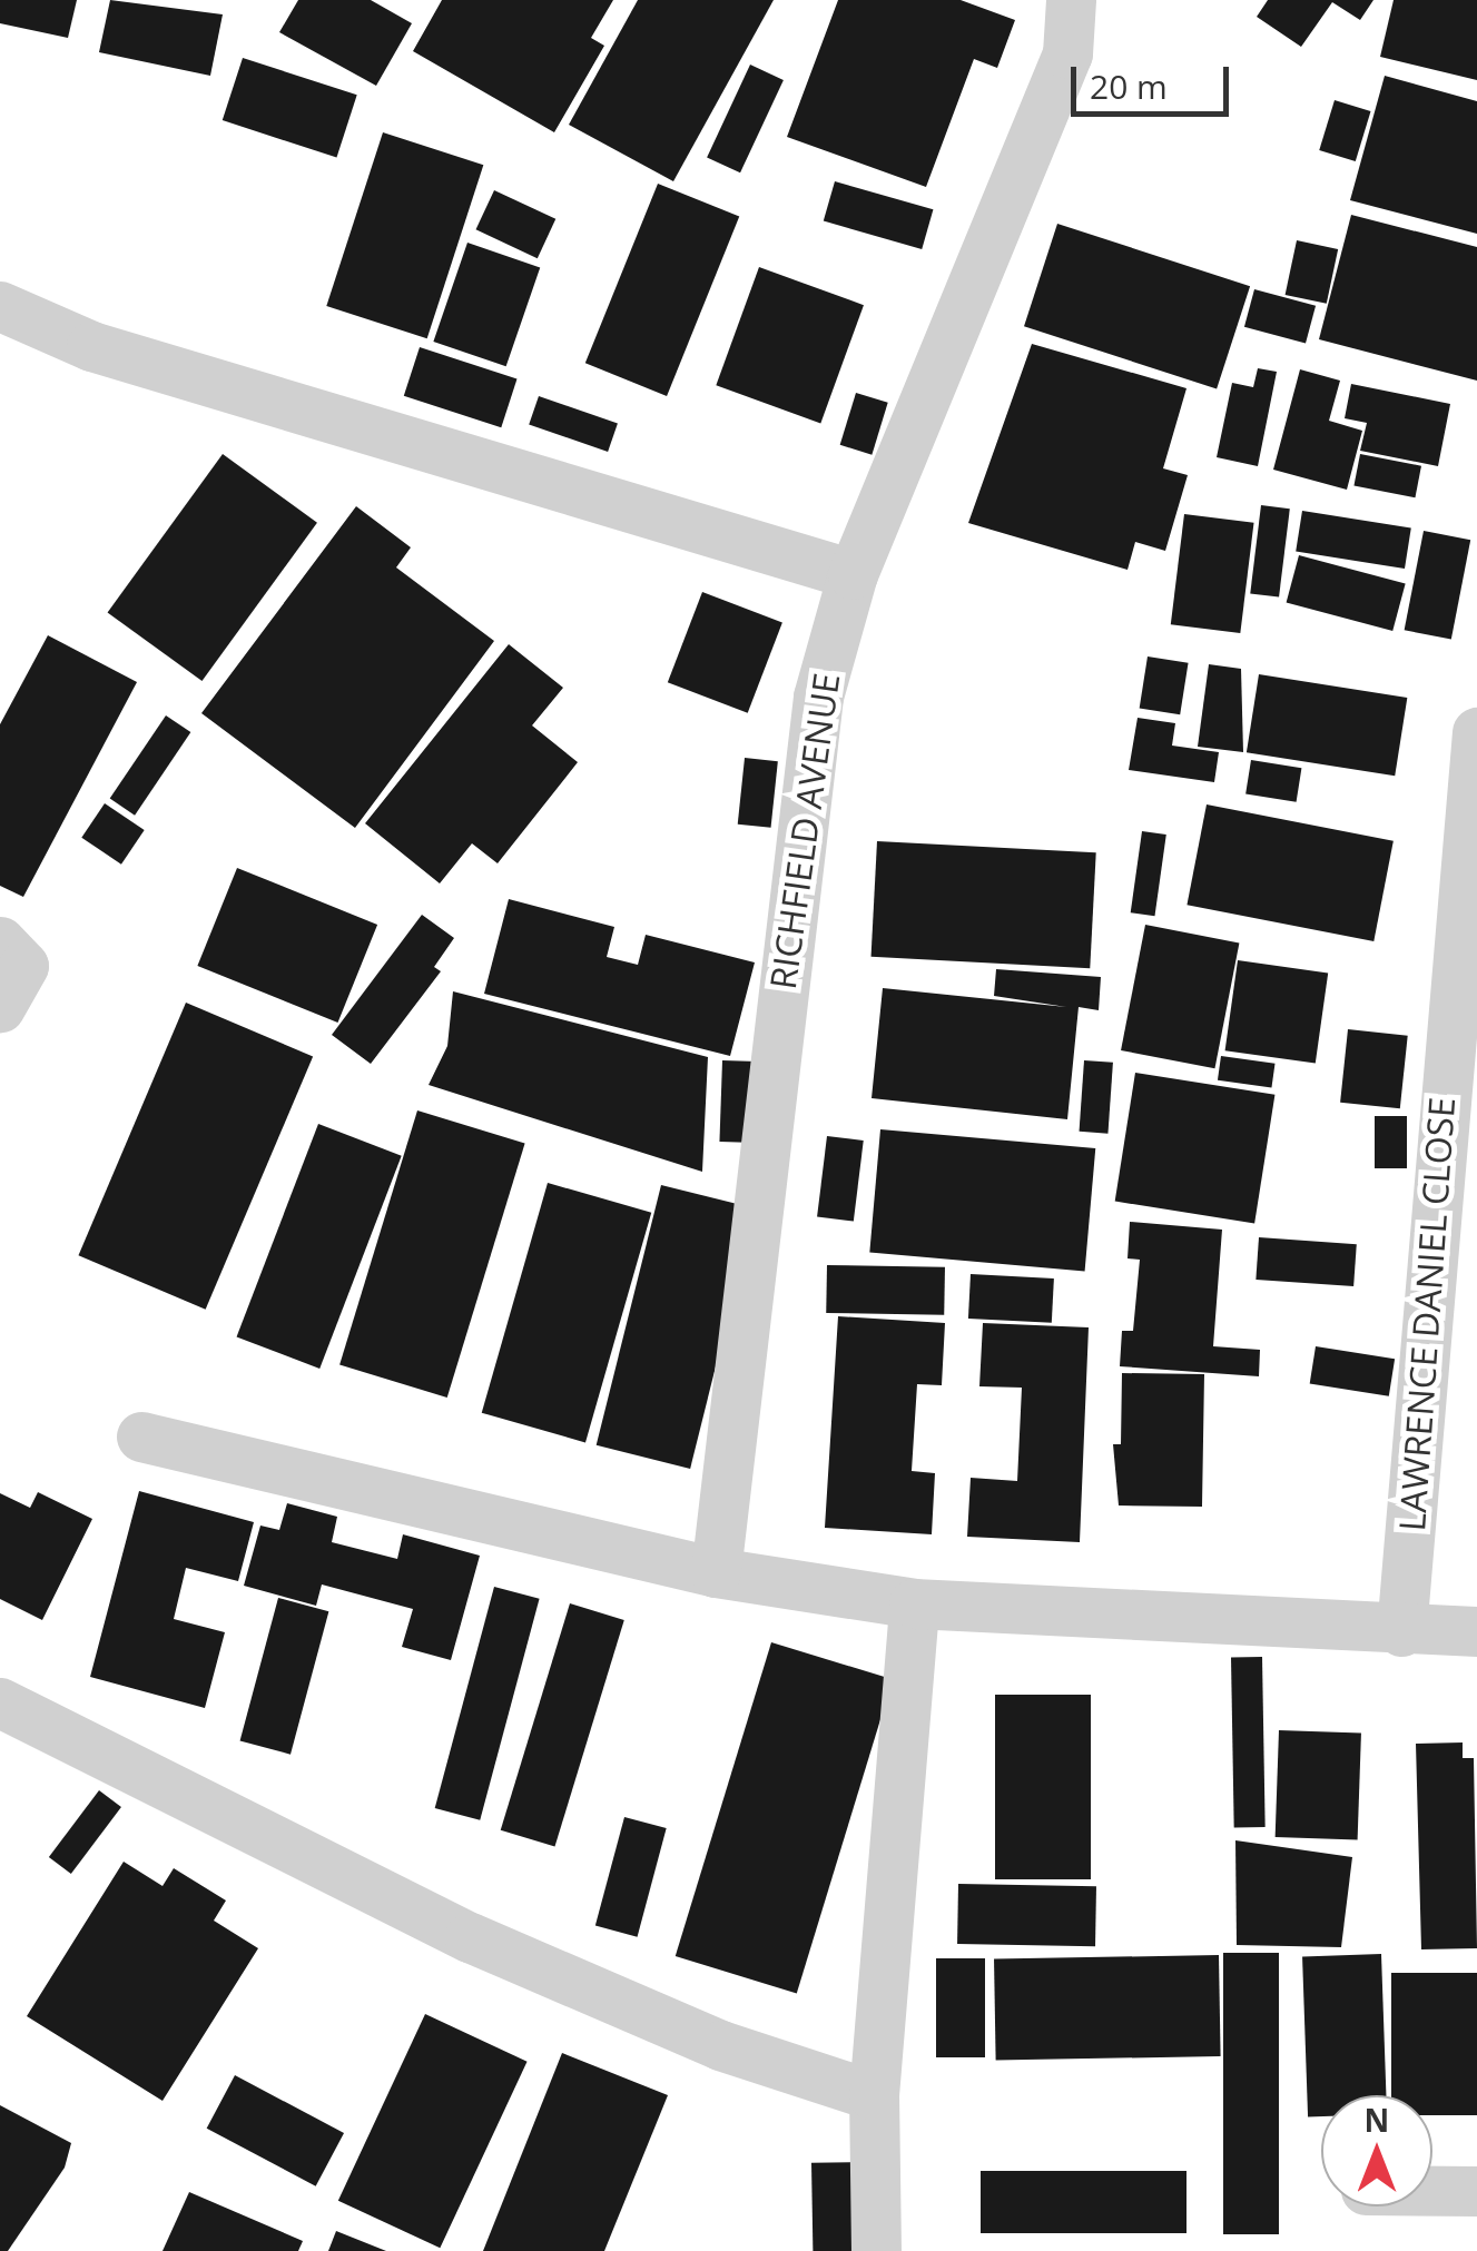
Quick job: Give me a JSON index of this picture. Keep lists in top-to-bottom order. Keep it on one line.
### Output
{"streets":{"street":["RICHFIELD AVENUE","LAWRENCE DANIEL CLOSE"]},"scale_bar":"20 m","north":"top"}
